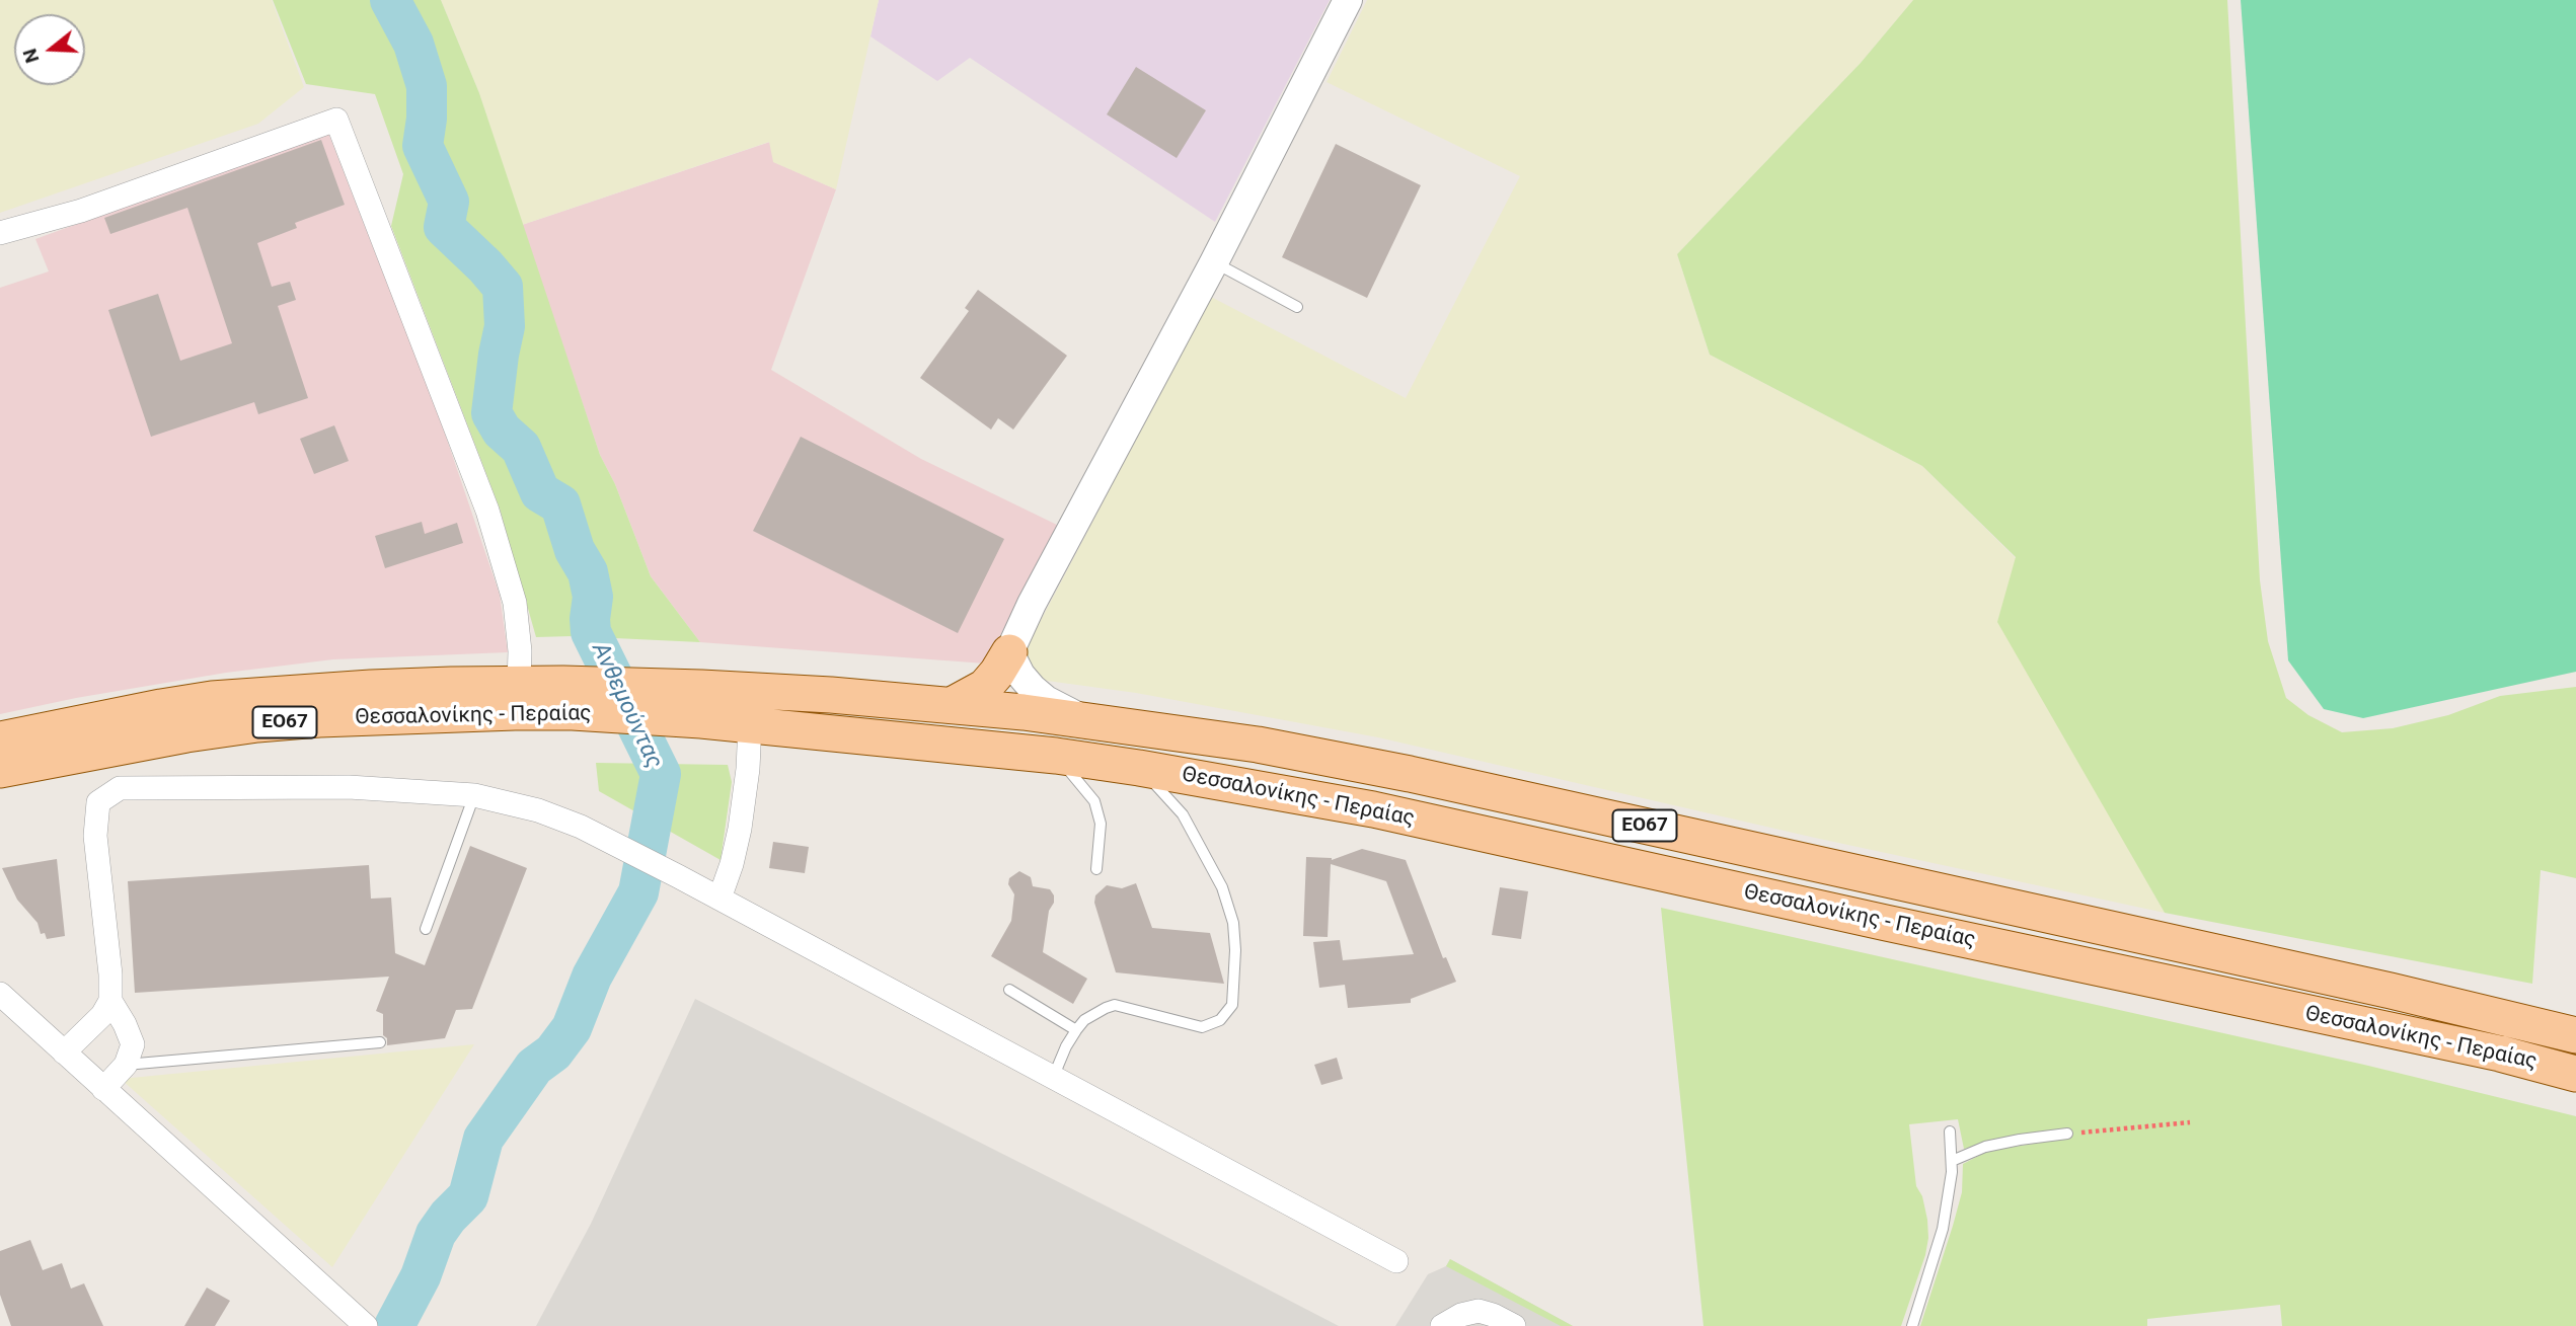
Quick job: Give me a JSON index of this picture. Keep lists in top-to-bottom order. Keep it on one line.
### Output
{"streets":{"main road":["Θεσσαλονίκης - Περαίας","ΕΟ67"]},"water":["Ανθεμούντας"],"north":"left"}
